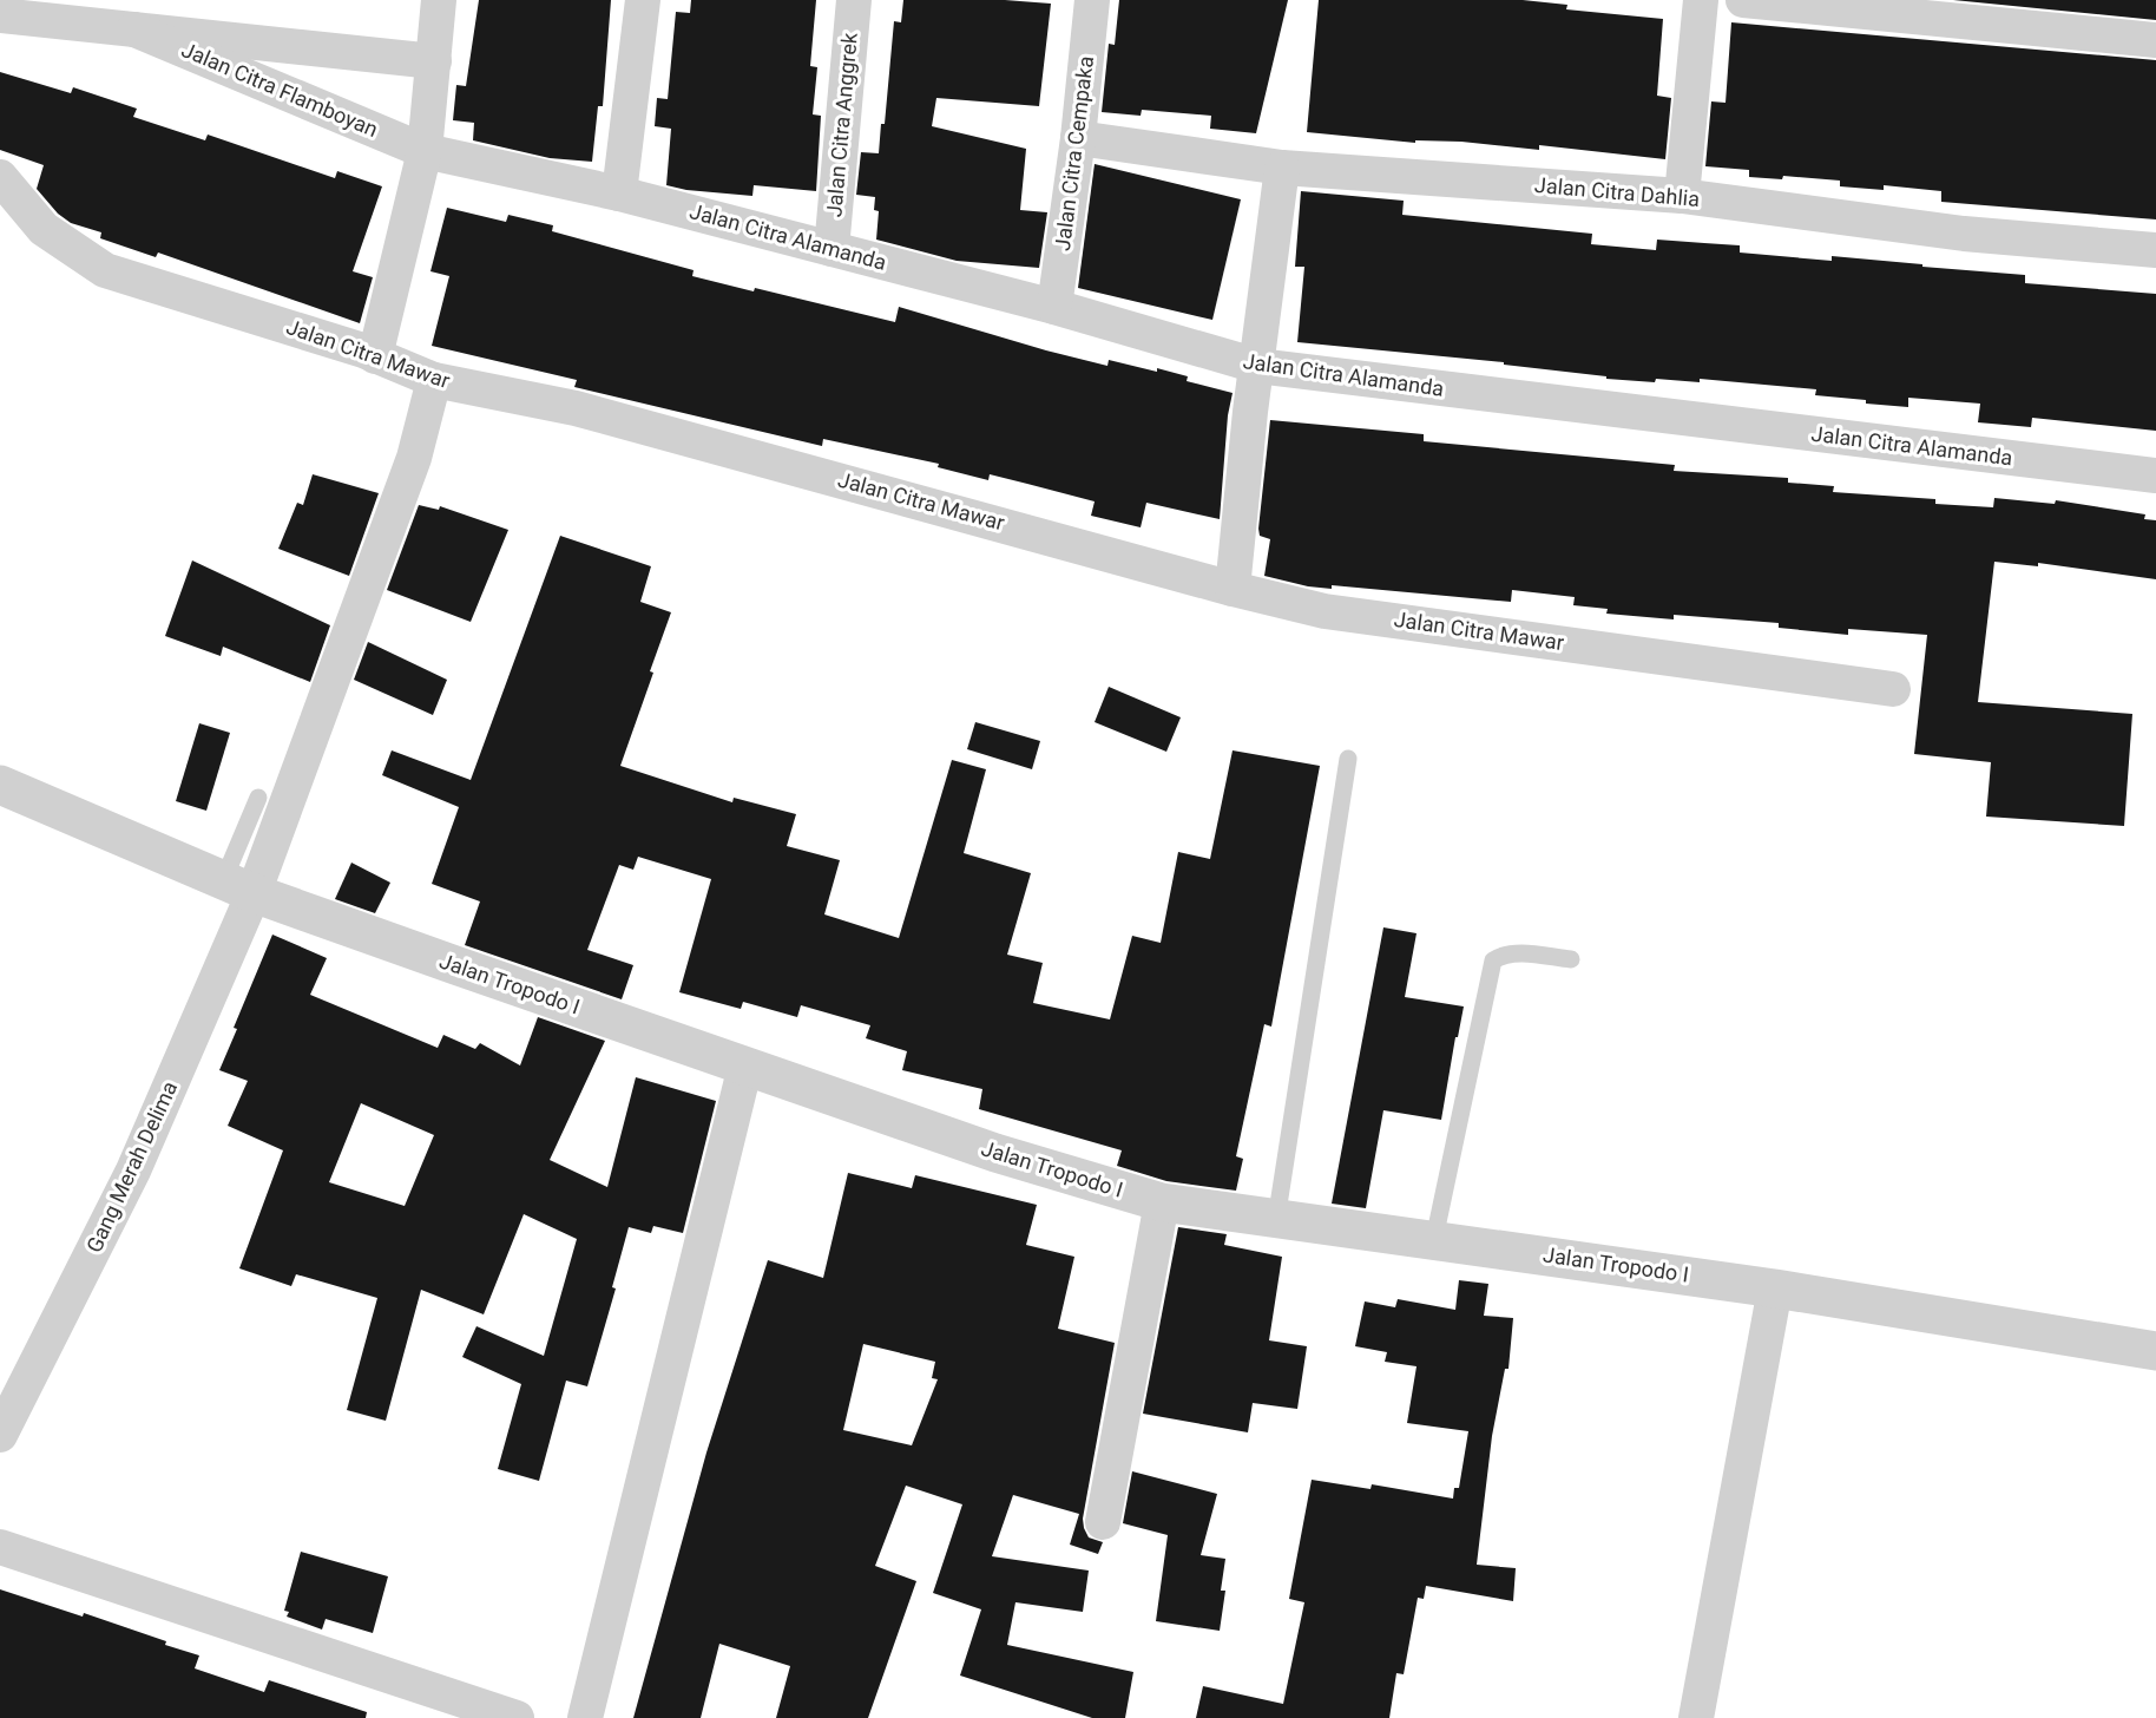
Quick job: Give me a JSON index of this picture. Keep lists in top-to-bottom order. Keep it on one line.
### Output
{"streets":{"street":["Jalan Citra Flamboyan","Jalan Citra Anggrek","Jalan Citra Cempaka","Jalan Citra Dahlia","Jalan Citra Alamanda","Jalan Citra Mawar","Jalan Tropodo I","Gang Merah Delima"]},"crossings":[["Jalan Citra Flamboyan","Jalan Citra Alamanda"],["Jalan Citra Anggrek","Jalan Citra Alamanda"],["Jalan Citra Cempaka","Jalan Citra Dahlia"],["Jalan Citra Cempaka","Jalan Citra Alamanda"],["Jalan Citra Mawar","Gang Merah Delima"],["Jalan Tropodo I","Gang Merah Delima"]]}
